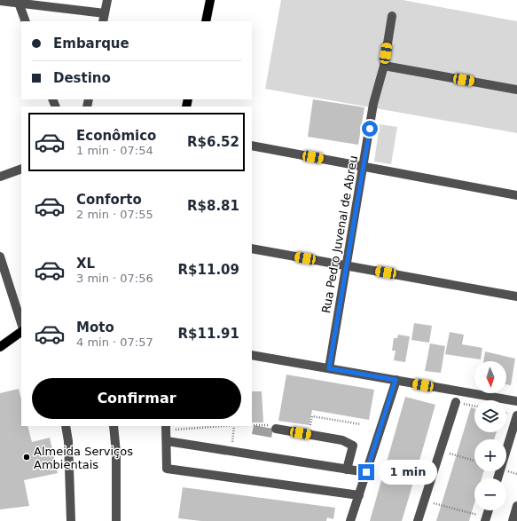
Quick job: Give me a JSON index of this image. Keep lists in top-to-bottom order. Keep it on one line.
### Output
{"streets":{"street":["Rua Pedro Juvenal de Abreu"]},"places":["Almeida Serviços Ambientais"],"north":"bottom","page":{"banner":["Embarque","Destino"],"list":[{"name":"Econômico","note":"1 min · 07:54","value":"R$6.52"},{"name":"Conforto","note":"2 min · 07:55","value":"R$8.81"},{"name":"XL","note":"3 min · 07:56","value":"R$11.09"},{"name":"Moto","note":"4 min · 07:57","value":"R$11.91"}],"map_buttons":["+","−"],"buttons":"Confirmar","bubble":"1 min"}}
